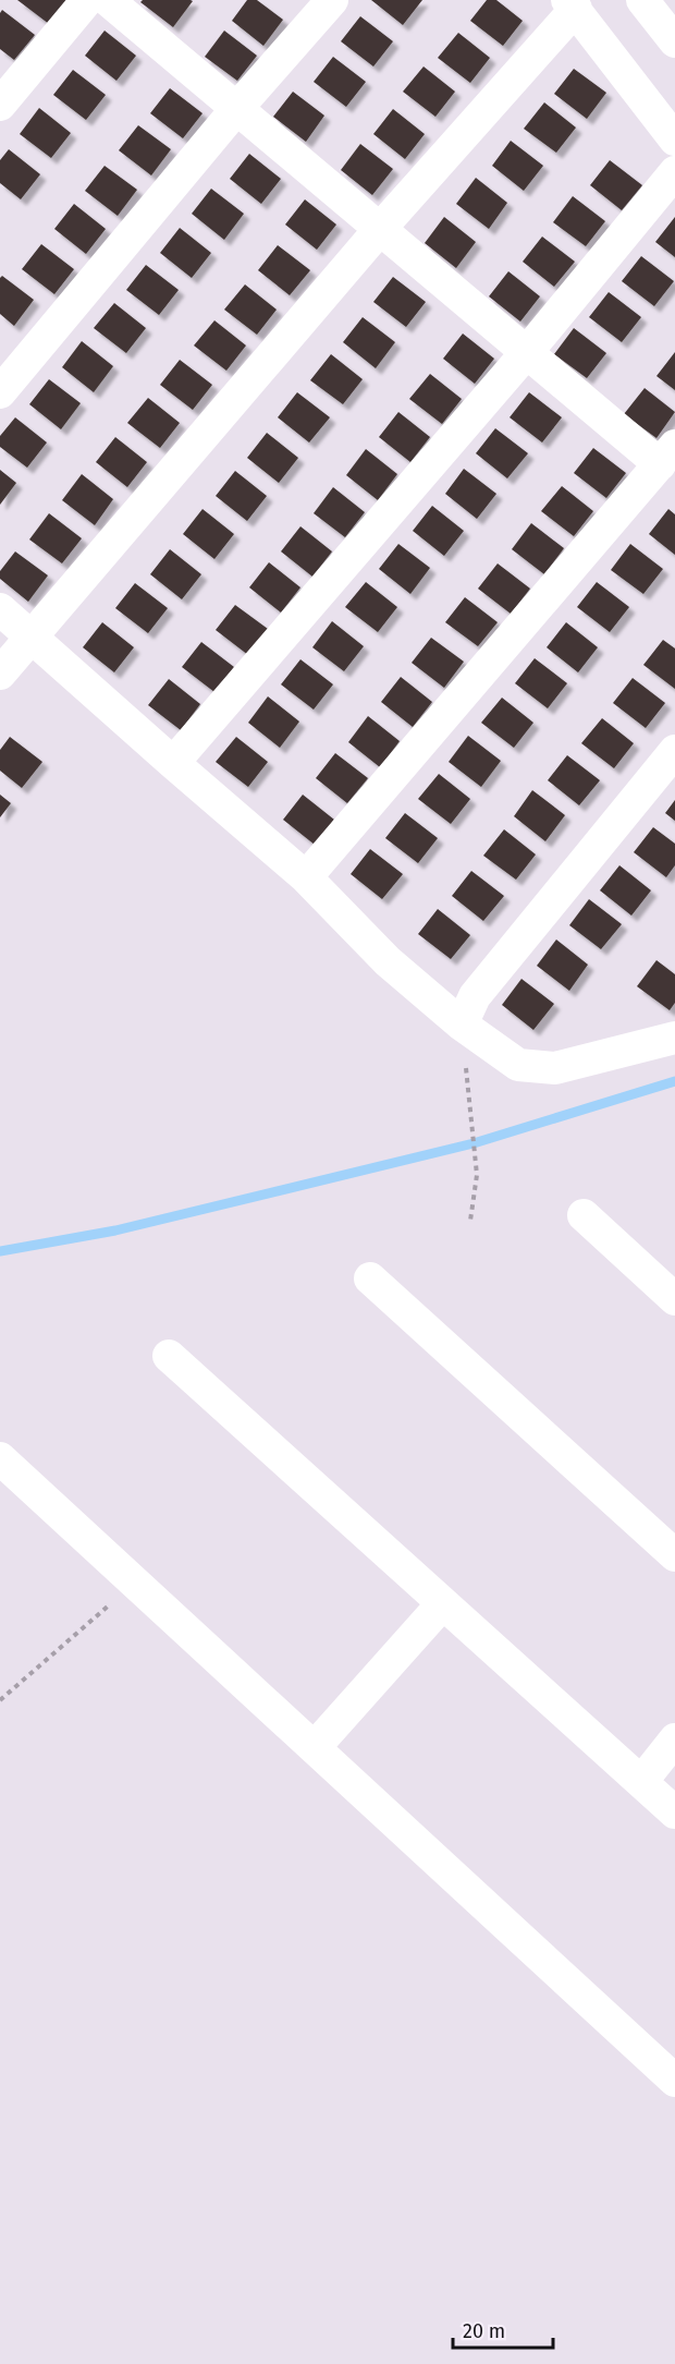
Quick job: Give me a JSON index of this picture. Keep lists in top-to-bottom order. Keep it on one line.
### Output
{"scale_bar":"20 m"}
